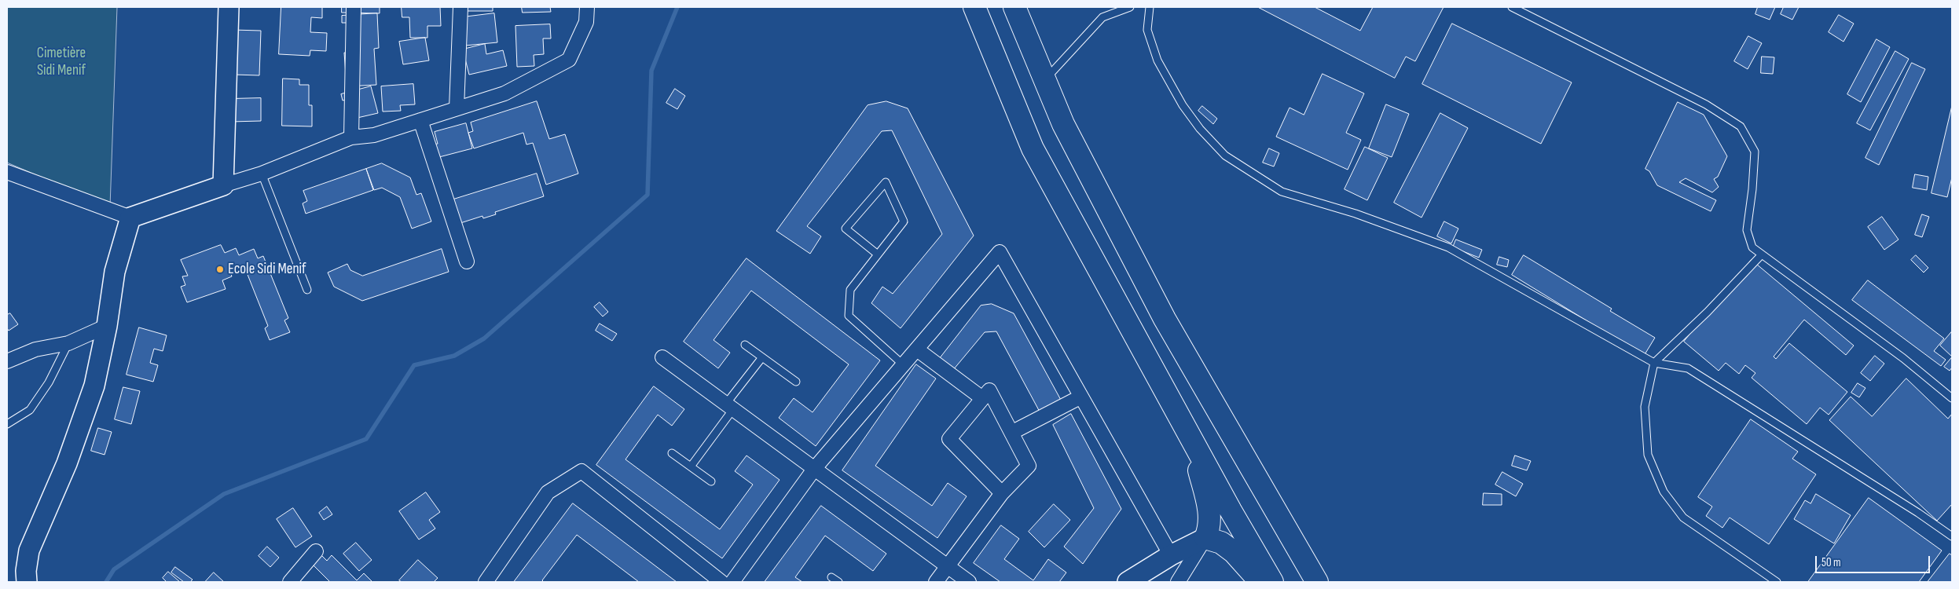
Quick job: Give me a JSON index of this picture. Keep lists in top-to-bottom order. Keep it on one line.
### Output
{"parks":["Cimetière Sidi Menif"],"places":["Ecole Sidi Menif"],"scale_bar":"50 m"}
